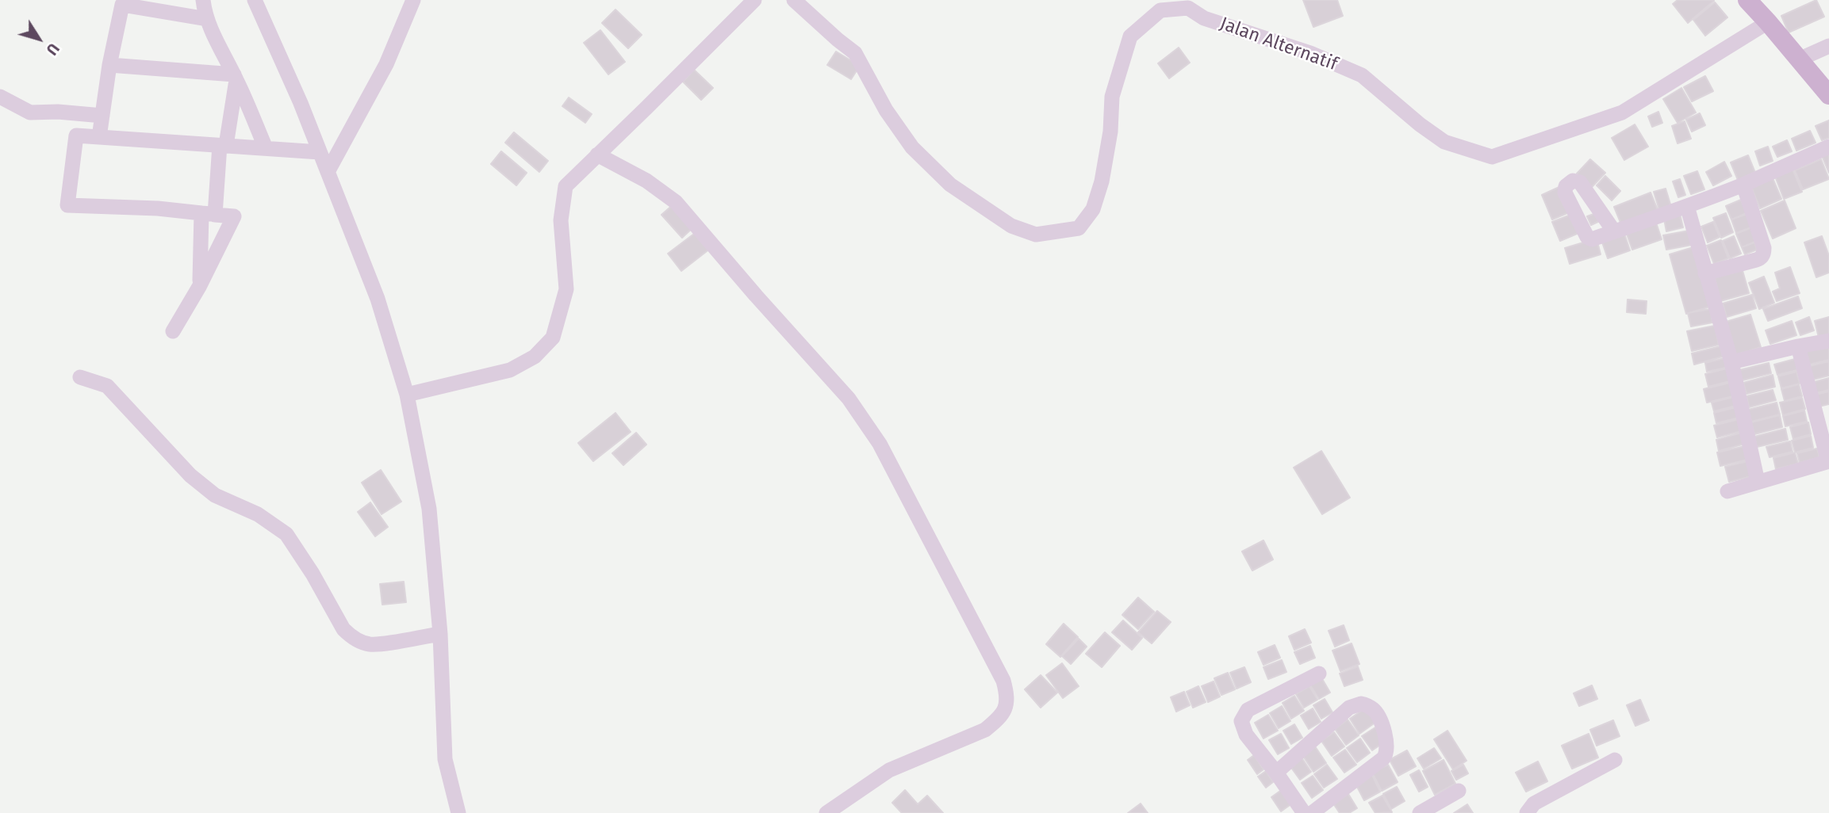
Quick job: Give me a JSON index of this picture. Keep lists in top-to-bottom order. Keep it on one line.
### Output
{"streets":{"street":["Jalan Alternatif"]},"north":"bottom right"}
